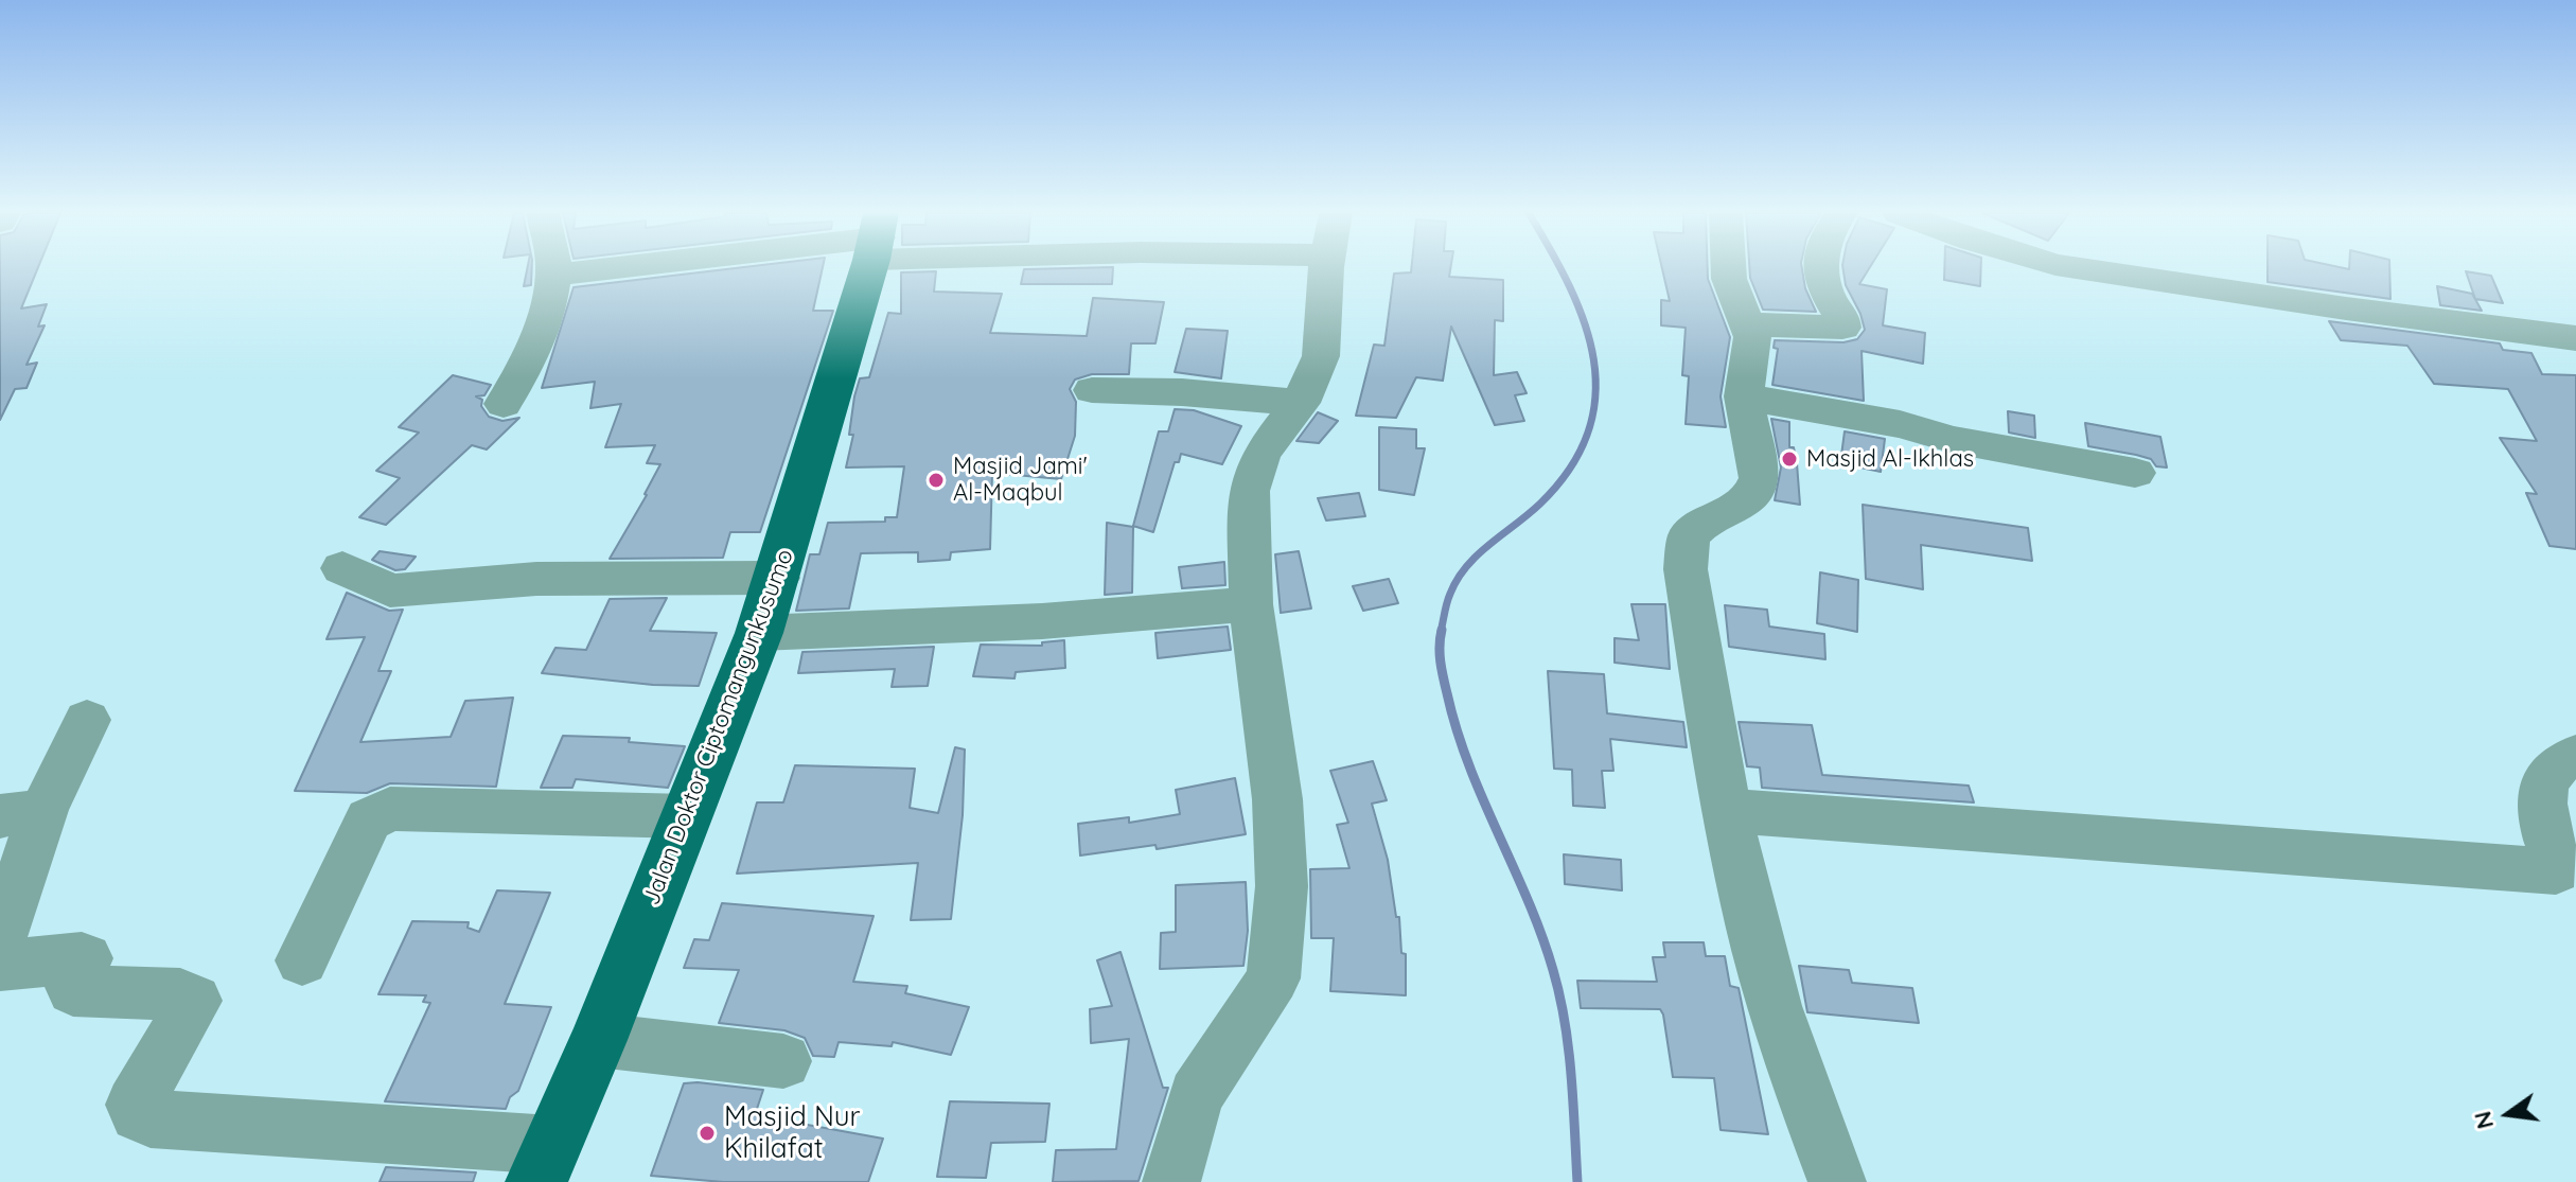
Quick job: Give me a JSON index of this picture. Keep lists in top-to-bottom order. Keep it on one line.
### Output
{"streets":{"main road":["Jalan Doktor Ciptomangunkusumo"]},"places":["Masjid Al-Ikhlas","Masjid Jami' Al-Maqbul","Masjid Nur Khilafat"],"north":"left"}
